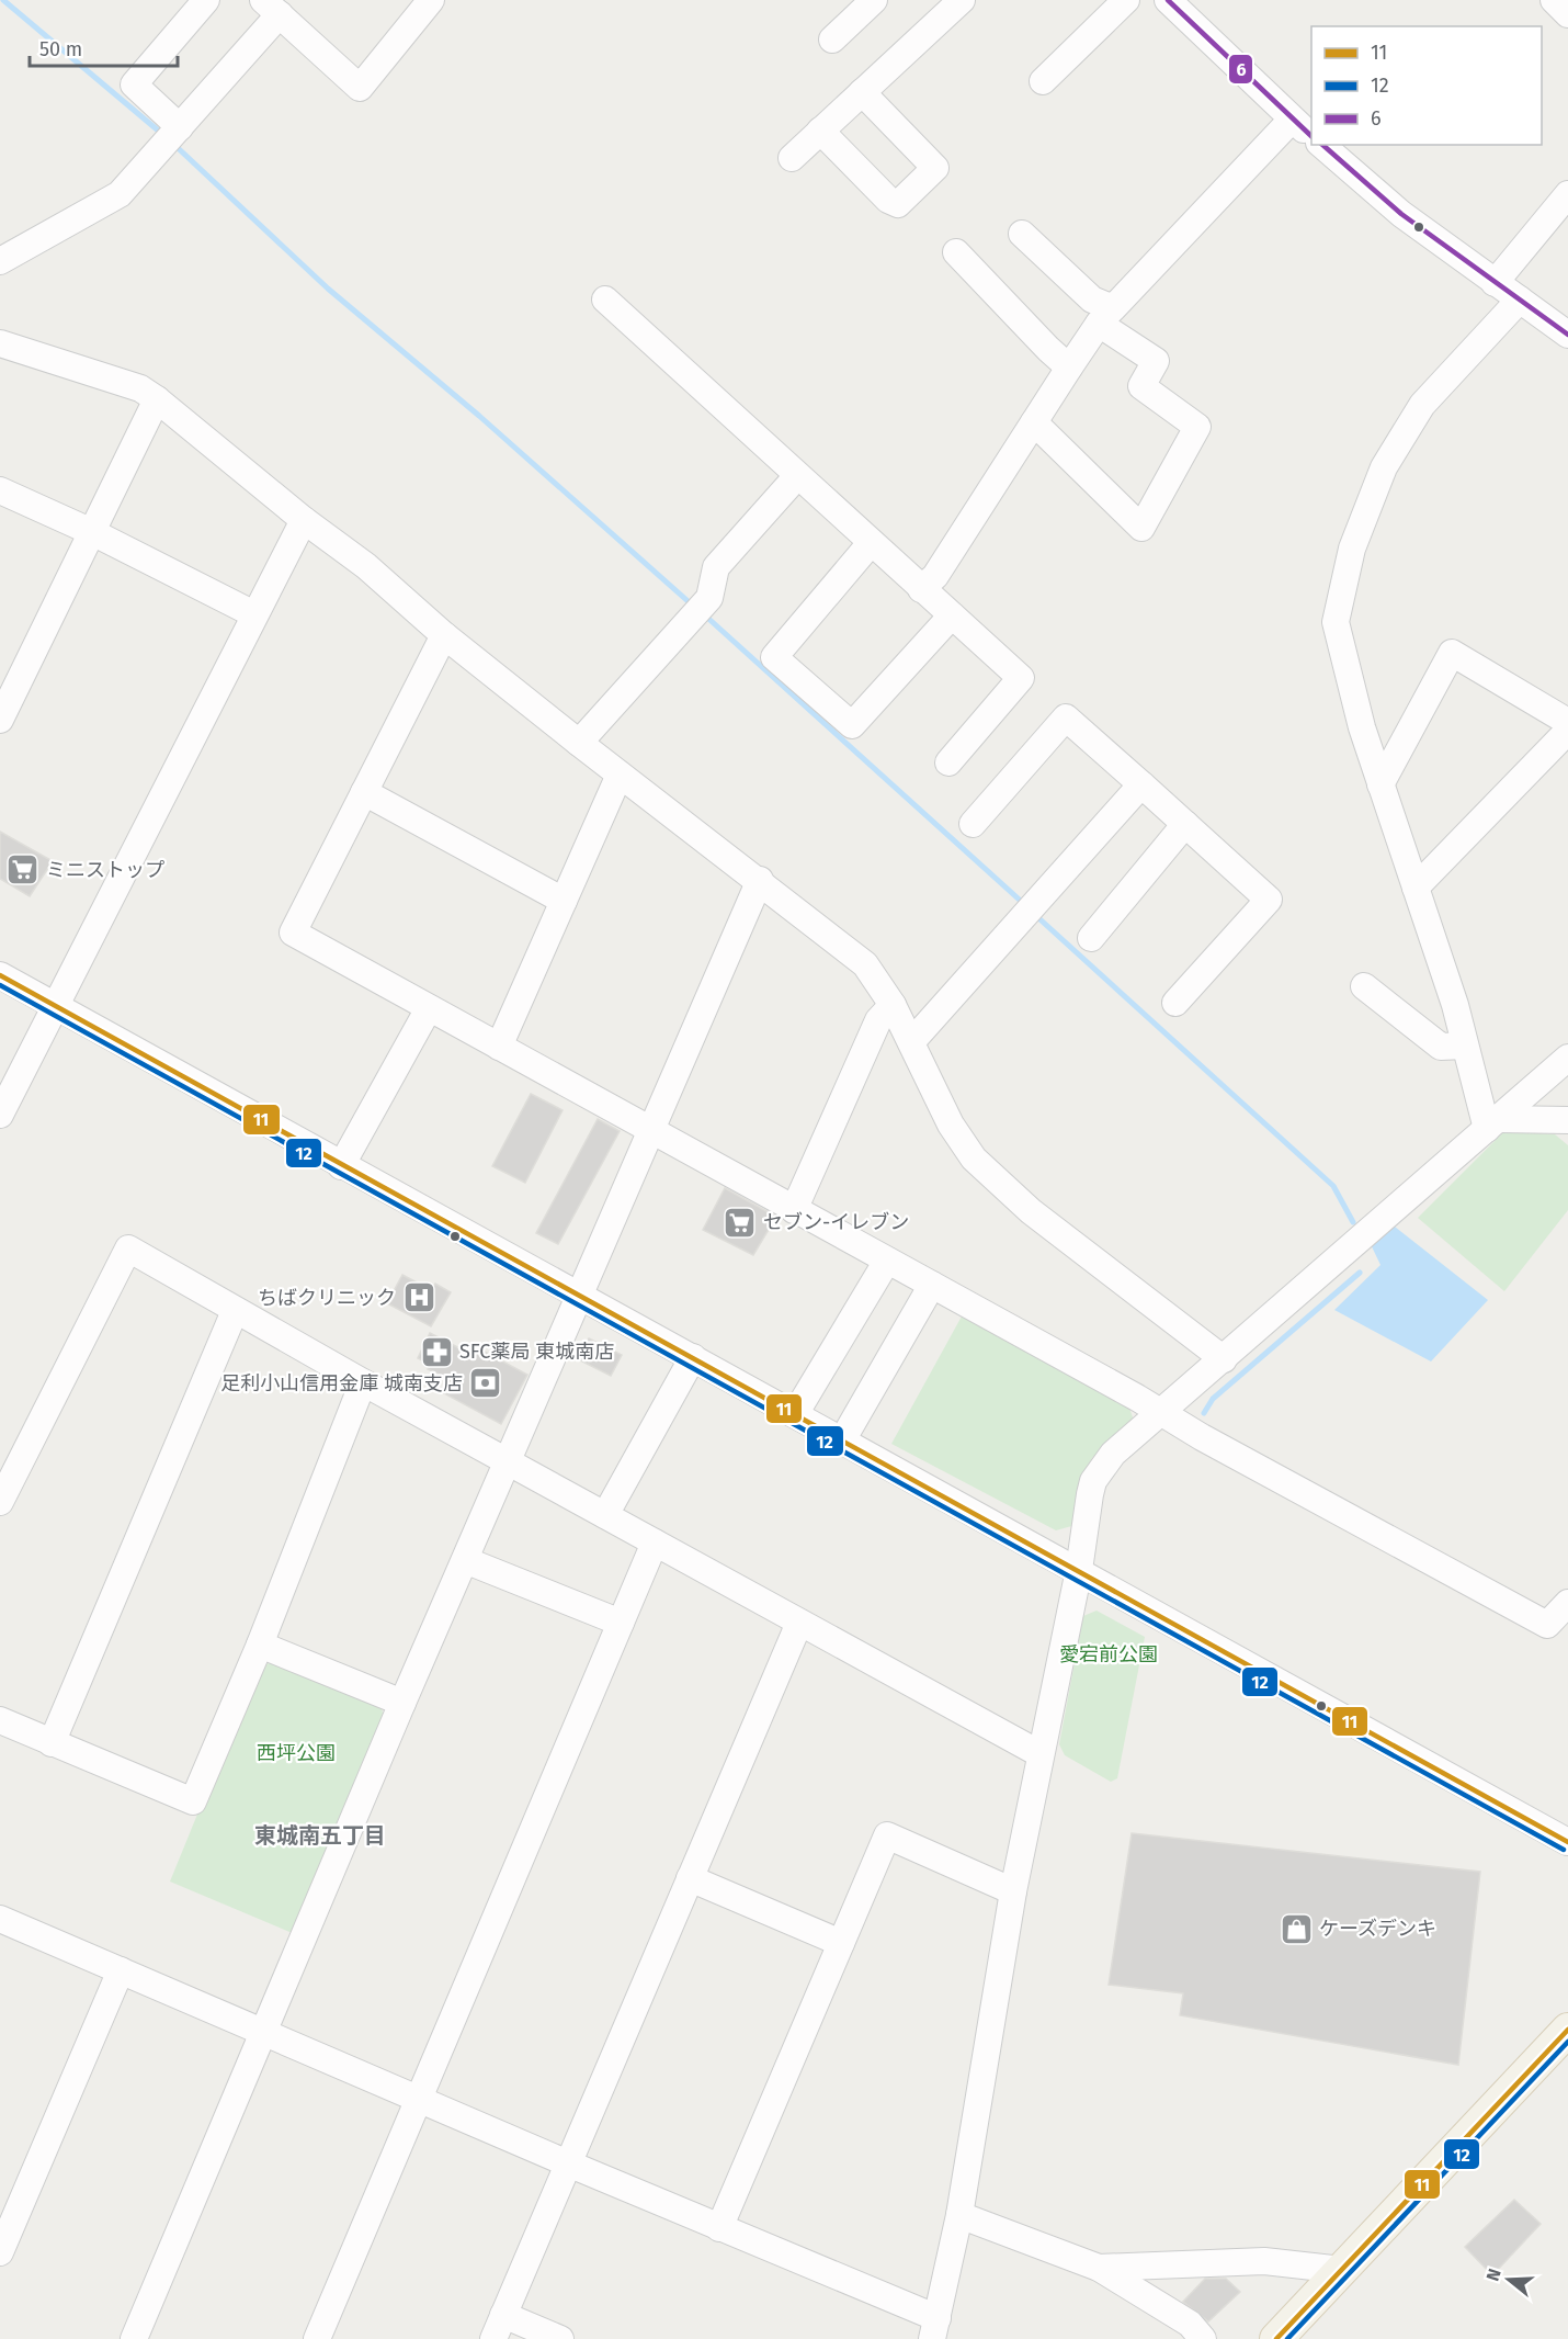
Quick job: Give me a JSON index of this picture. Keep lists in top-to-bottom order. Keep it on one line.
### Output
{"districts":["東城南五丁目"],"parks":["愛宕前公園","西坪公園"],"places":{"supermarket":["ミニストップ","セブン-イレブン"],"hospital":["ちばクリニック"],"pharmacy":["SFC薬局 東城南店"],"bank":["足利小山信用金庫 城南支店"],"shop":["ケーズデンキ"]},"lines":["transit line 6","transit line 11","transit line 12"],"legend":["11","12","6"],"scale_bar":"50 m","north":"left"}
